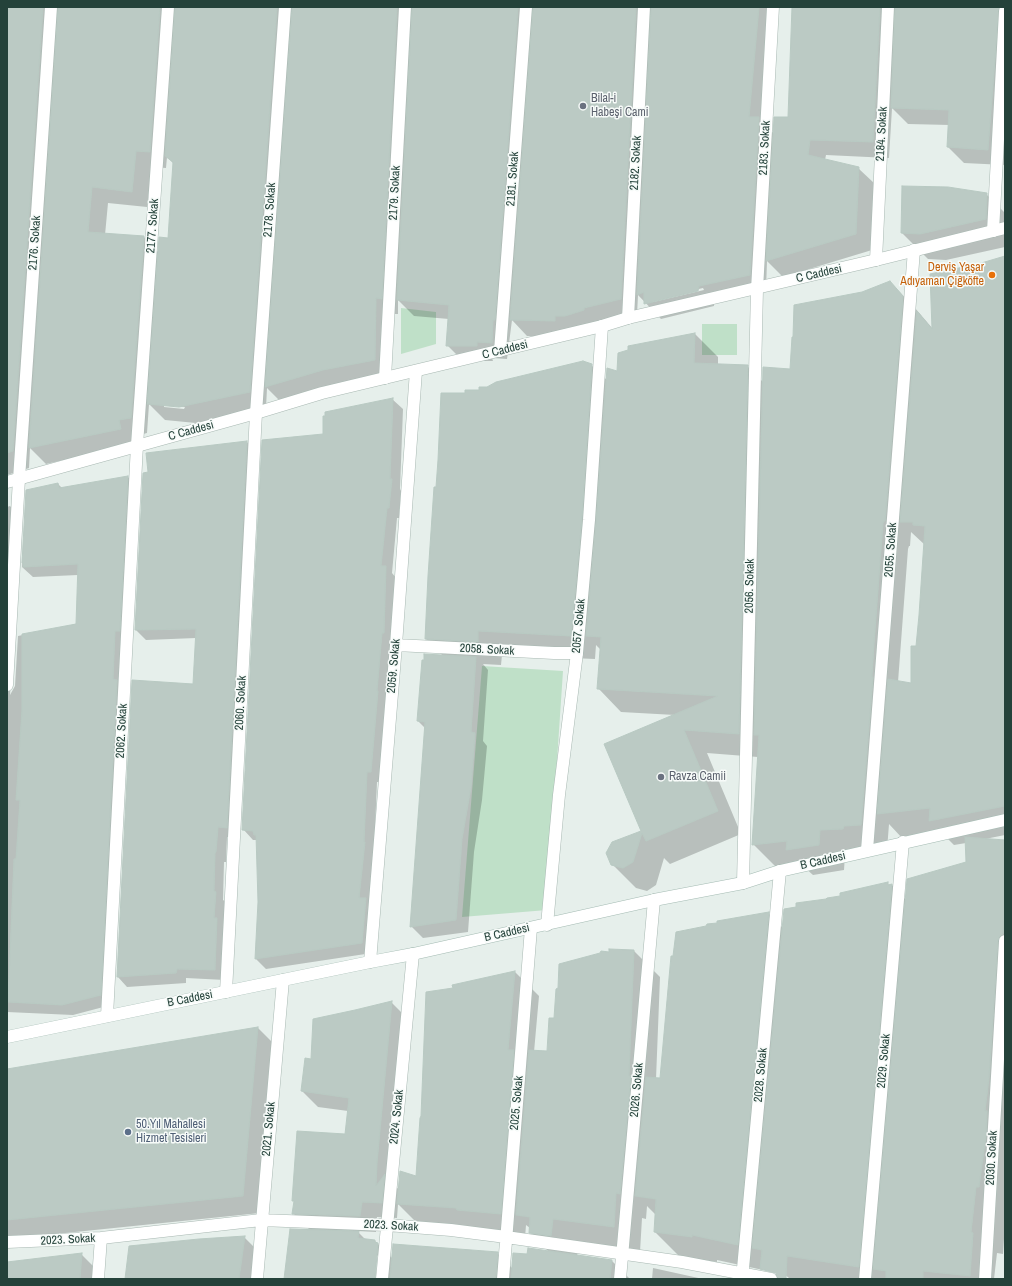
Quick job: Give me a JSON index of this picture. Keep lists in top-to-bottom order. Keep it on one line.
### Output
{"streets":{"street":["2184. Sokak","2183. Sokak","2182. Sokak","2181. Sokak","2179. Sokak","2178. Sokak","2177. Sokak","2176. Sokak","C Caddesi","2055. Sokak","2056. Sokak","2057. Sokak","2058. Sokak","2059. Sokak","2060. Sokak","2062. Sokak","B Caddesi","2029. Sokak","2028. Sokak","2026. Sokak","2025. Sokak","2024. Sokak","2021. Sokak","2030. Sokak","2023. Sokak"]},"crossings":[["2184. Sokak","C Caddesi"],["2183. Sokak","C Caddesi"],["2183. Sokak","2056. Sokak"],["2182. Sokak","C Caddesi"],["2181. Sokak","C Caddesi"],["2179. Sokak","C Caddesi"],["2178. Sokak","C Caddesi"],["2178. Sokak","2060. Sokak"],["2177. Sokak","C Caddesi"],["2177. Sokak","2062. Sokak"],["2176. Sokak","C Caddesi"],["C Caddesi","2055. Sokak"],["C Caddesi","2056. Sokak"],["C Caddesi","2057. Sokak"],["C Caddesi","2059. Sokak"],["C Caddesi","2060. Sokak"],["C Caddesi","2062. Sokak"],["2055. Sokak","B Caddesi"],["2056. Sokak","B Caddesi"],["2057. Sokak","2058. Sokak"],["2057. Sokak","B Caddesi"],["2058. Sokak","2059. Sokak"],["2059. Sokak","B Caddesi"],["2060. Sokak","B Caddesi"],["2062. Sokak","B Caddesi"],["B Caddesi","2029. Sokak"],["B Caddesi","2028. Sokak"],["B Caddesi","2026. Sokak"],["B Caddesi","2025. Sokak"],["B Caddesi","2024. Sokak"],["B Caddesi","2021. Sokak"],["2028. Sokak","2023. Sokak"],["2026. Sokak","2023. Sokak"],["2025. Sokak","2023. Sokak"],["2024. Sokak","2023. Sokak"],["2021. Sokak","2023. Sokak"]],"places":["Bilal-i Habeşi Cami","Derviş Yaşar Adıyaman Çiğköfte","Ravza Camii","50.Yıl Mahallesi Hizmet Tesisleri"]}
